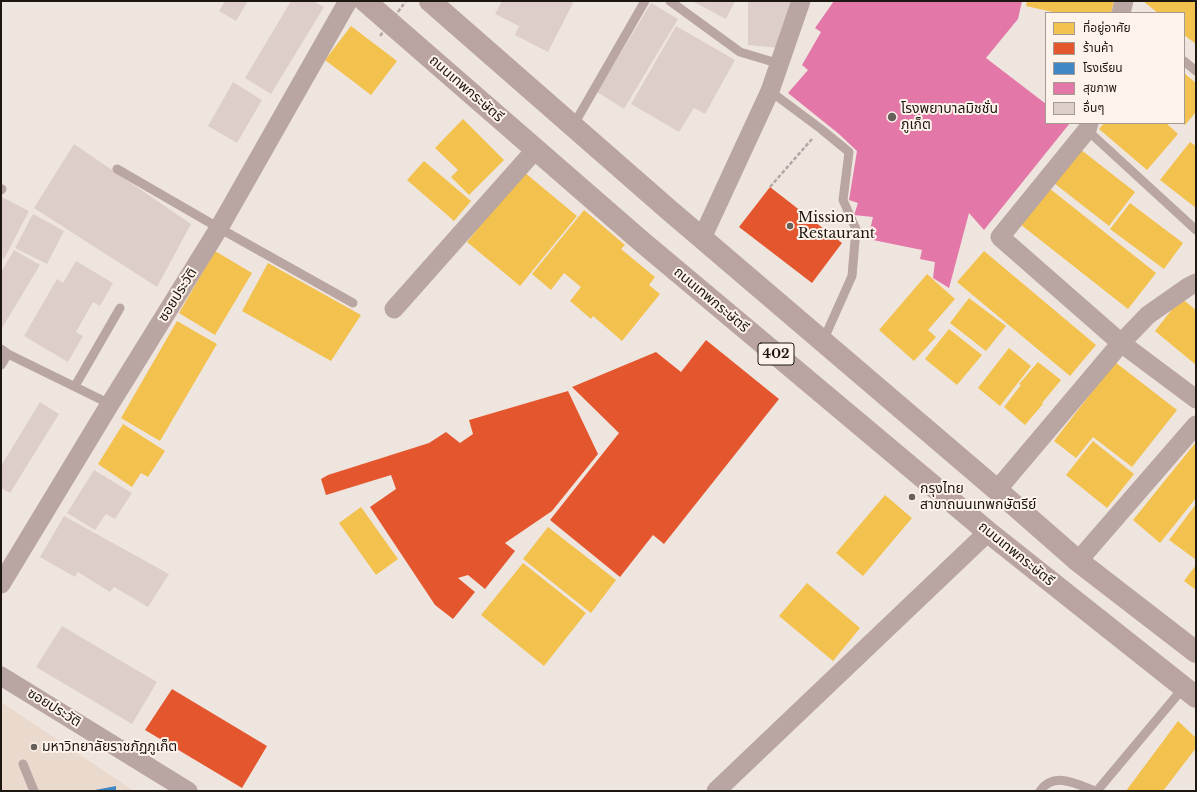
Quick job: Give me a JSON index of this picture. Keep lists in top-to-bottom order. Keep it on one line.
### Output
{"streets":{"main road":["ถนนเทพกระษัตรี","402"],"street":["ซอยประวัติ"]},"places":["โรงพยาบาลมิชชั่น ภูเก็ต","Mission Restaurant","กรุงไทย สาขาถนนเทพกษัตรีย์","มหาวิทยาลัยราชภัฏภูเก็ต"],"legend":["ที่อยู่อาศัย","ร้านค้า","โรงเรียน","สุขภาพ","อื่นๆ"]}
